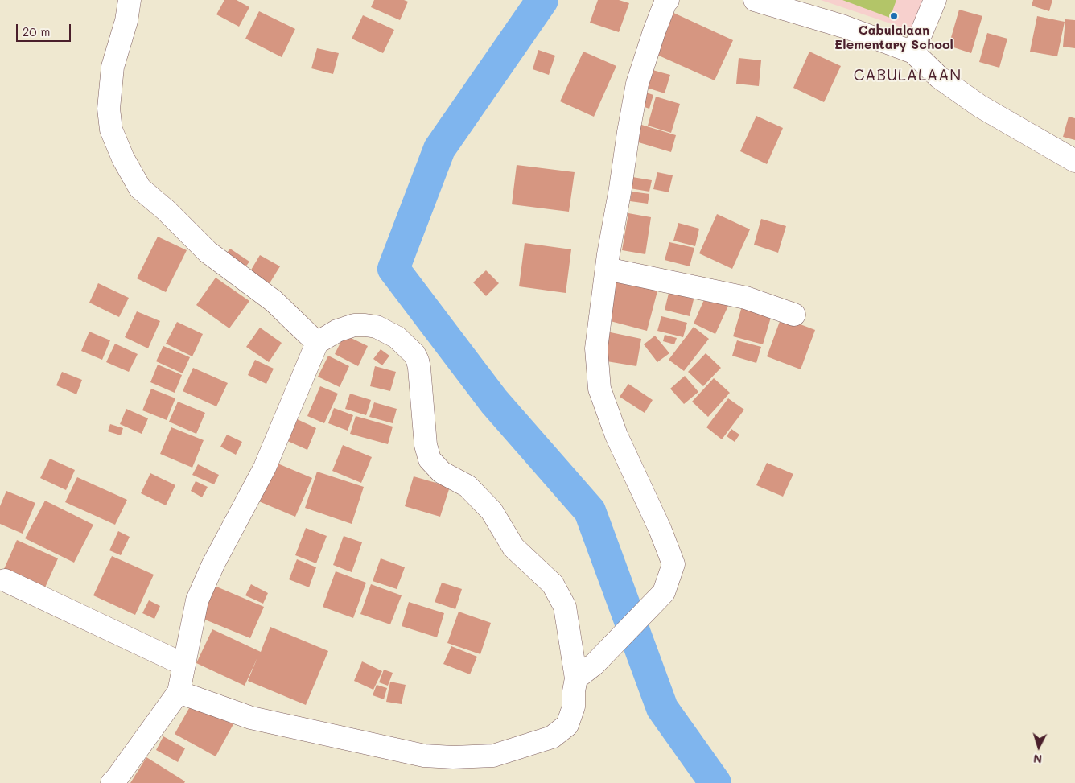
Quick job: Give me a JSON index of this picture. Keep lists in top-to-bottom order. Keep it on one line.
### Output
{"districts":["CABULALAAN"],"places":["Cabulalaan Elementary School"],"scale_bar":"20 m","north":"bottom"}
